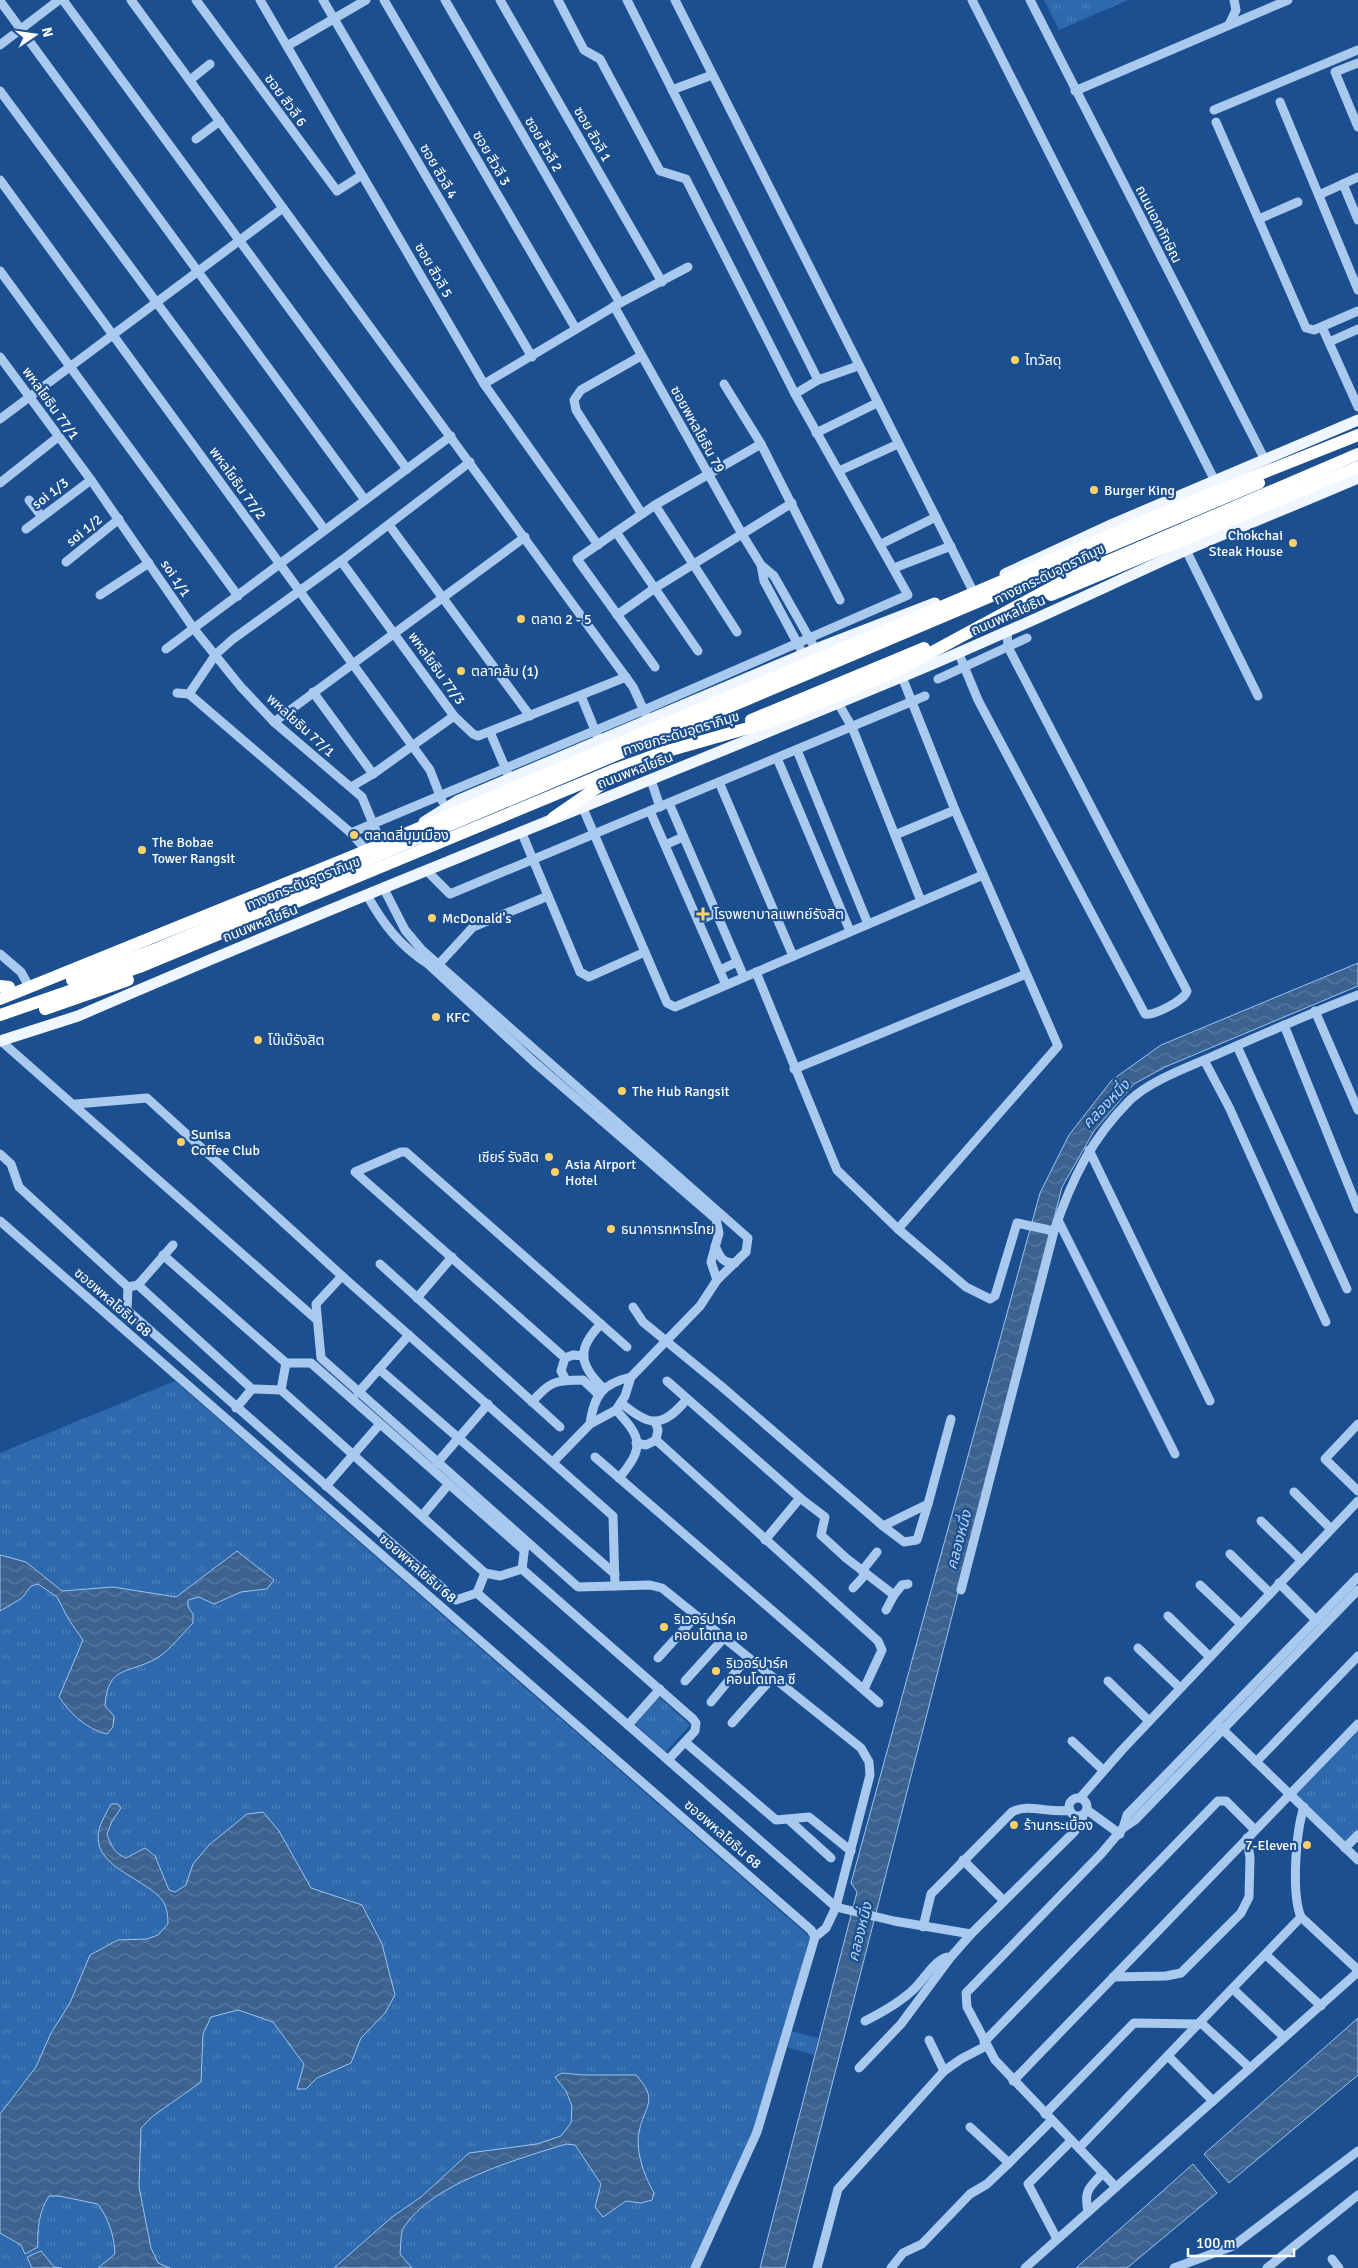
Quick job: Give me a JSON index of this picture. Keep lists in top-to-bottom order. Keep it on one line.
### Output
{"streets":{"highway":["ทางยกระดับอุตราภิมุข","ถนนพหลโยธิน"],"street":["ซอย สีวลี 6","ซอย สีวลี 1","ซอย สีวลี 2","ซอย สีวลี 3","ซอย สีวลี 4","ถนนเอกทักษิณ","ซอย สีวลี 5","พหลโยธิน 77/1","ซอยพหลโยธิน 79","พหลโยธิน 77/2","soi 1/3","soi 1/2","soi 1/1","พหลโยธิน 77/3","ซอยพหลโยธิน 68"]},"crossings":[["ซอย สีวลี 6","ซอย สีวลี 5"],["ซอย สีวลี 2","ซอยพหลโยธิน 79"],["ถนนเอกทักษิณ","ถนนพหลโยธิน"],["พหลโยธิน 77/1","soi 1/3"],["พหลโยธิน 77/1","soi 1/2"],["พหลโยธิน 77/1","soi 1/1"],["พหลโยธิน 77/1","ถนนพหลโยธิน"],["ซอยพหลโยธิน 79","ถนนพหลโยธิน"],["พหลโยธิน 77/2","ถนนพหลโยธิน"],["ทางยกระดับอุตราภิมุข","ถนนพหลโยธิน"]],"water":["คลองหนึ่ง"],"places":{"other":["ไทวัสดุ","Burger King","Chokchai Steak House","ตลาด 2 - 5","ตลาคส้ม (1)","ตลาดสี่มุมเมือง","The Bobae Tower Rangsit","McDonald's","KFC","โบ๊เบ๊รังสิต","The Hub Rangsit","Sunisa Coffee Club","เซียร์ รังสิต","Asia Airport Hotel","ธนาคารทหารไทย","ริเวอร์ปาร์ค คอนโดเทล เอ","ริเวอร์ปาร์ค คอนโดเทล ซี","ร้านกระเบื้อง","7-Eleven"],"health":["โรงพยาบาลแพทย์รังสิต"]},"scale_bar":"100 m","north":"right"}
